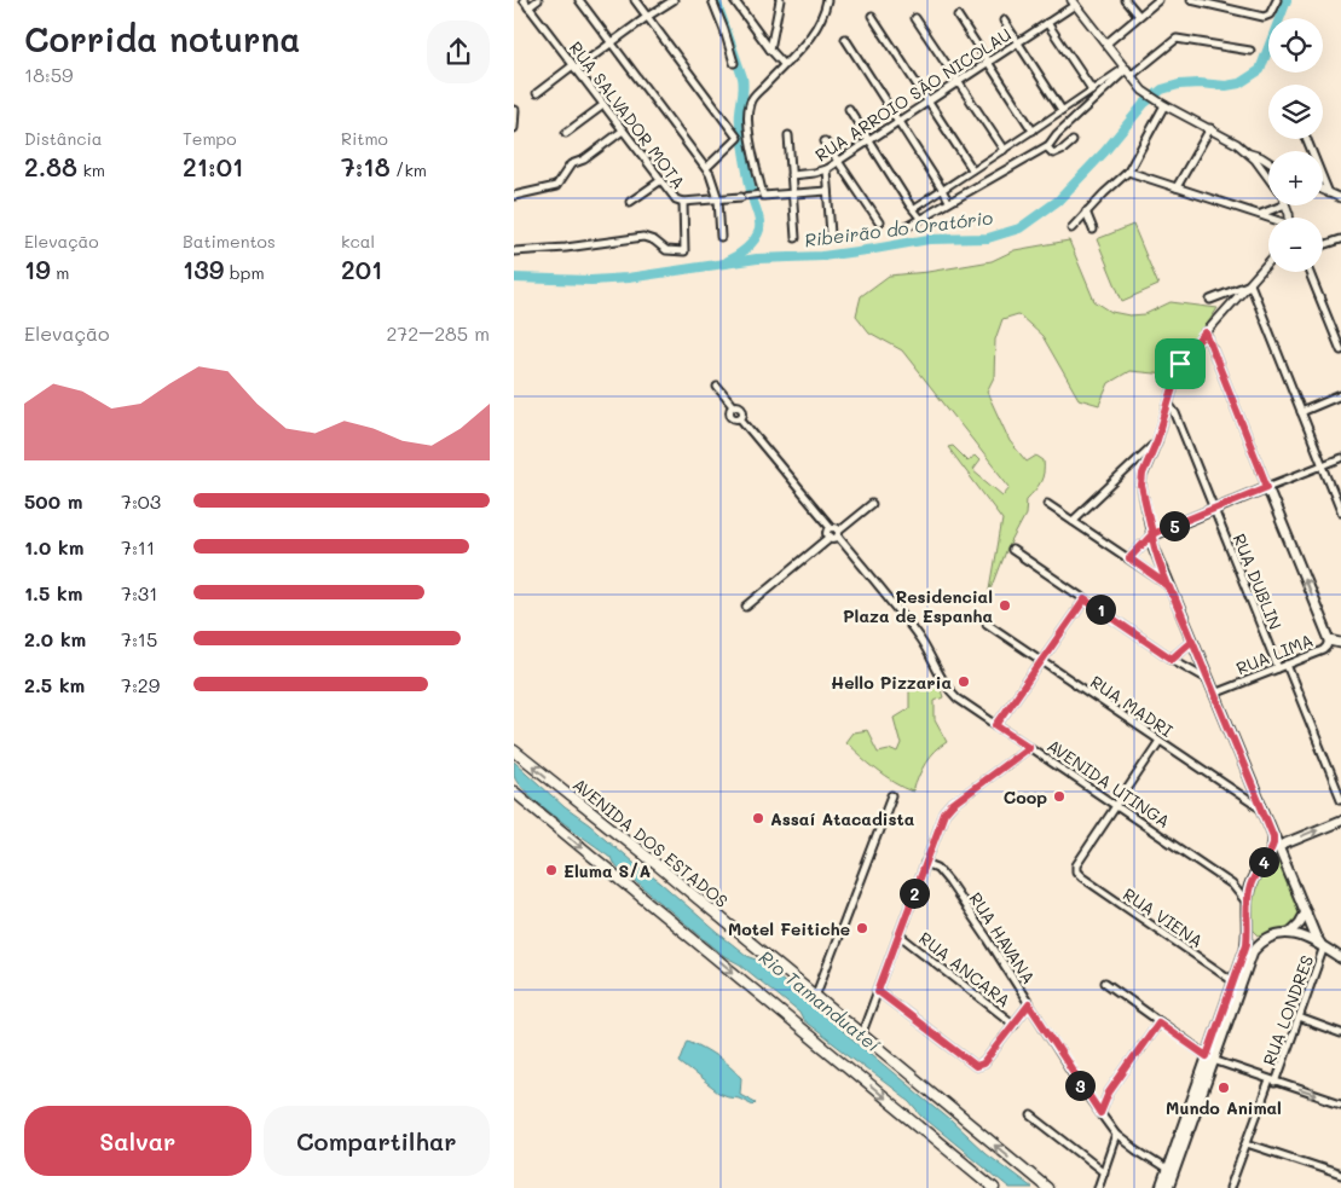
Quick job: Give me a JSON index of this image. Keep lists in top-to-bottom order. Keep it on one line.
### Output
{"streets":{"highway":["AVENIDA DOS ESTADOS"],"main road":["RUA LIMA"],"street":["RUA ARROIO SÃO NICOLAU","RUA SALVADOR MOTA","RUA DUBLIN","RUA MADRI","AVENIDA UTINGA","RUA VIENA","RUA HAVANA","RUA ANCARA","RUA LONDRES"]},"crossings":[["RUA DUBLIN","RUA LIMA"],["AVENIDA UTINGA","RUA VIENA"]],"water":["Ribeirão do Oratório","Rio Tamanduateí"],"places":["Residencial Plaza de Espanha","Hello Pizzaria","Coop","Assaí Atacadista","Eluma S/A","Motel Feitiche","Mundo Animal"],"page":{"heading":["Corrida noturna","18:59"],"map_buttons":["+","−"],"stats":[["Distância","2.88 km"],["Tempo","21:01"],["Ritmo","7:18 /km"],["Elevação","19 m"],["Batimentos","139 bpm"],["kcal","201"]],"chart":["Elevação","272–285 m"],"list":[{"name":"500 m","note":"7:03"},{"name":"1.0 km","note":"7:11"},{"name":"1.5 km","note":"7:31"},{"name":"2.0 km","note":"7:15"},{"name":"2.5 km","note":"7:29"}],"pins":["5","1","4","2","3"],"buttons":["Salvar","Compartilhar"]}}
